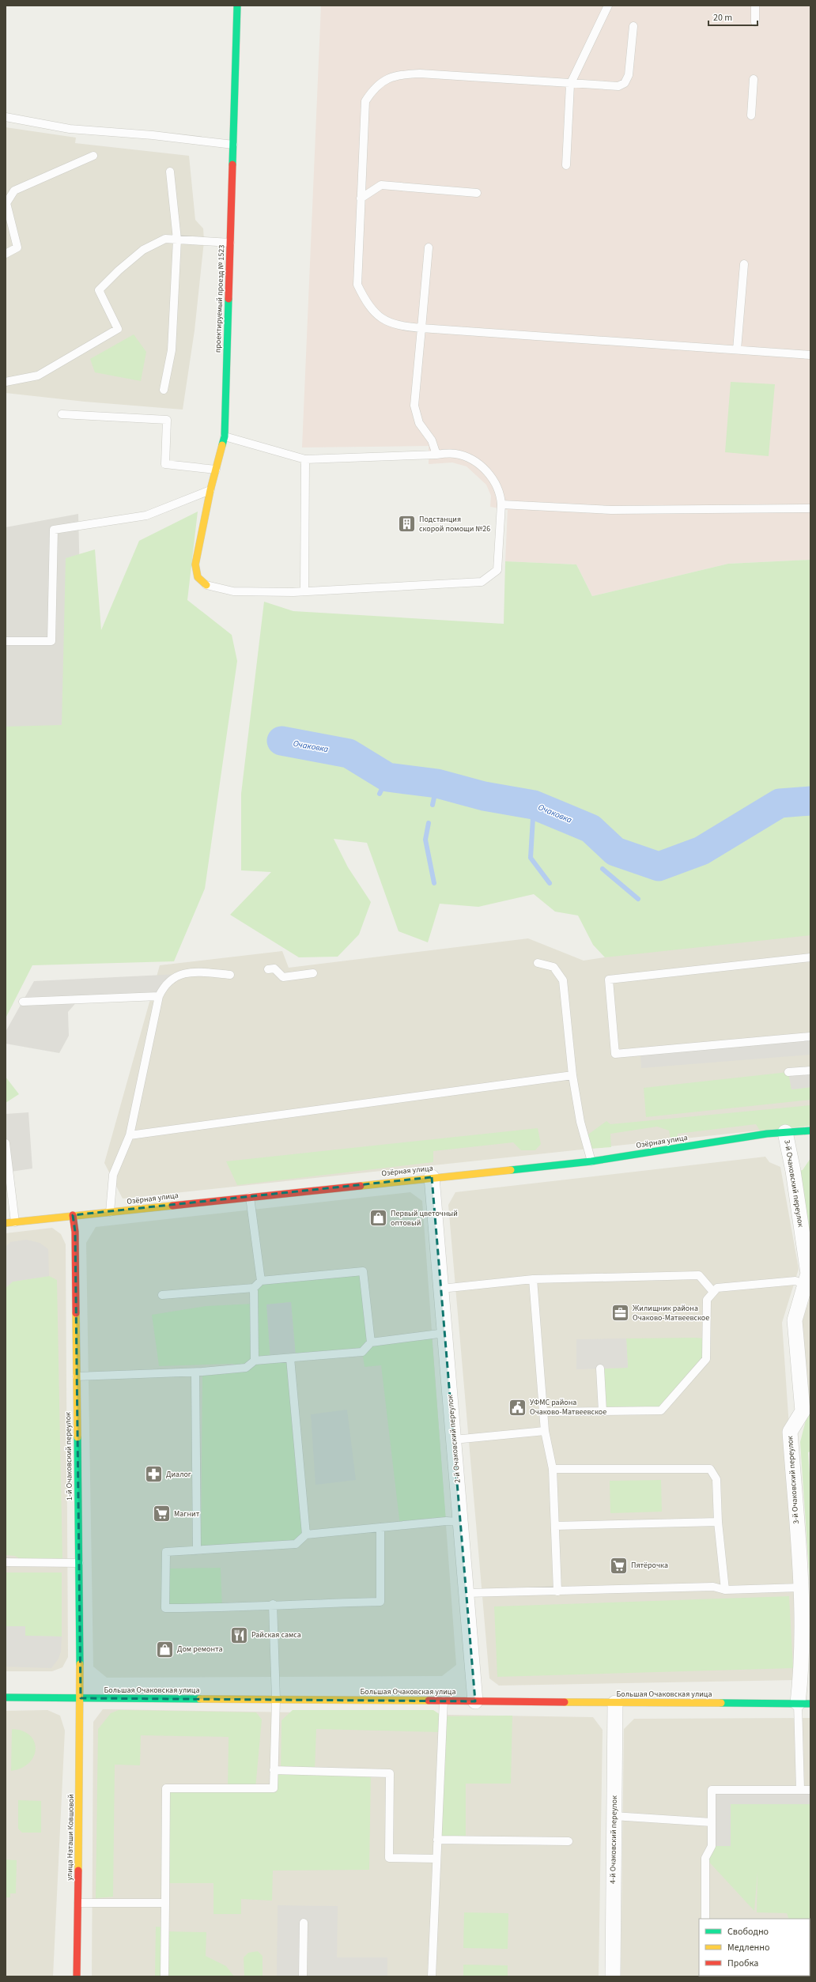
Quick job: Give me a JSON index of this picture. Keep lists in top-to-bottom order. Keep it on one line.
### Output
{"streets":{"street":["проектируемый проезд № 1523","Озёрная улица","3-й Очаковский переулок","2-й Очаковский переулок","1-й Очаковский переулок","Большая Очаковская улица","улица Наташи Ковшовой","4-й Очаковский переулок"]},"crossings":[["Озёрная улица","3-й Очаковский переулок"],["Озёрная улица","2-й Очаковский переулок"],["Озёрная улица","1-й Очаковский переулок"],["3-й Очаковский переулок","Большая Очаковская улица"],["2-й Очаковский переулок","Большая Очаковская улица"],["1-й Очаковский переулок","Большая Очаковская улица"],["1-й Очаковский переулок","улица Наташи Ковшовой"],["Большая Очаковская улица","улица Наташи Ковшовой"],["Большая Очаковская улица","4-й Очаковский переулок"]],"water":["Очаковка"],"places":{"building":["Подстанция скорой помощи №26"],"shop":["Первый цветочный оптовый","Дом ремонта"],"office":["Жилищник района Очаково-Матвеевское"],"public building":["УФМС района Очаково-Матвеевское"],"pharmacy":["Диалог"],"supermarket":["Магнит","Пятёрочка"],"restaurant":["Райская самса"]},"legend":["Свободно","Медленно","Пробка"],"scale_bar":"20 m"}
